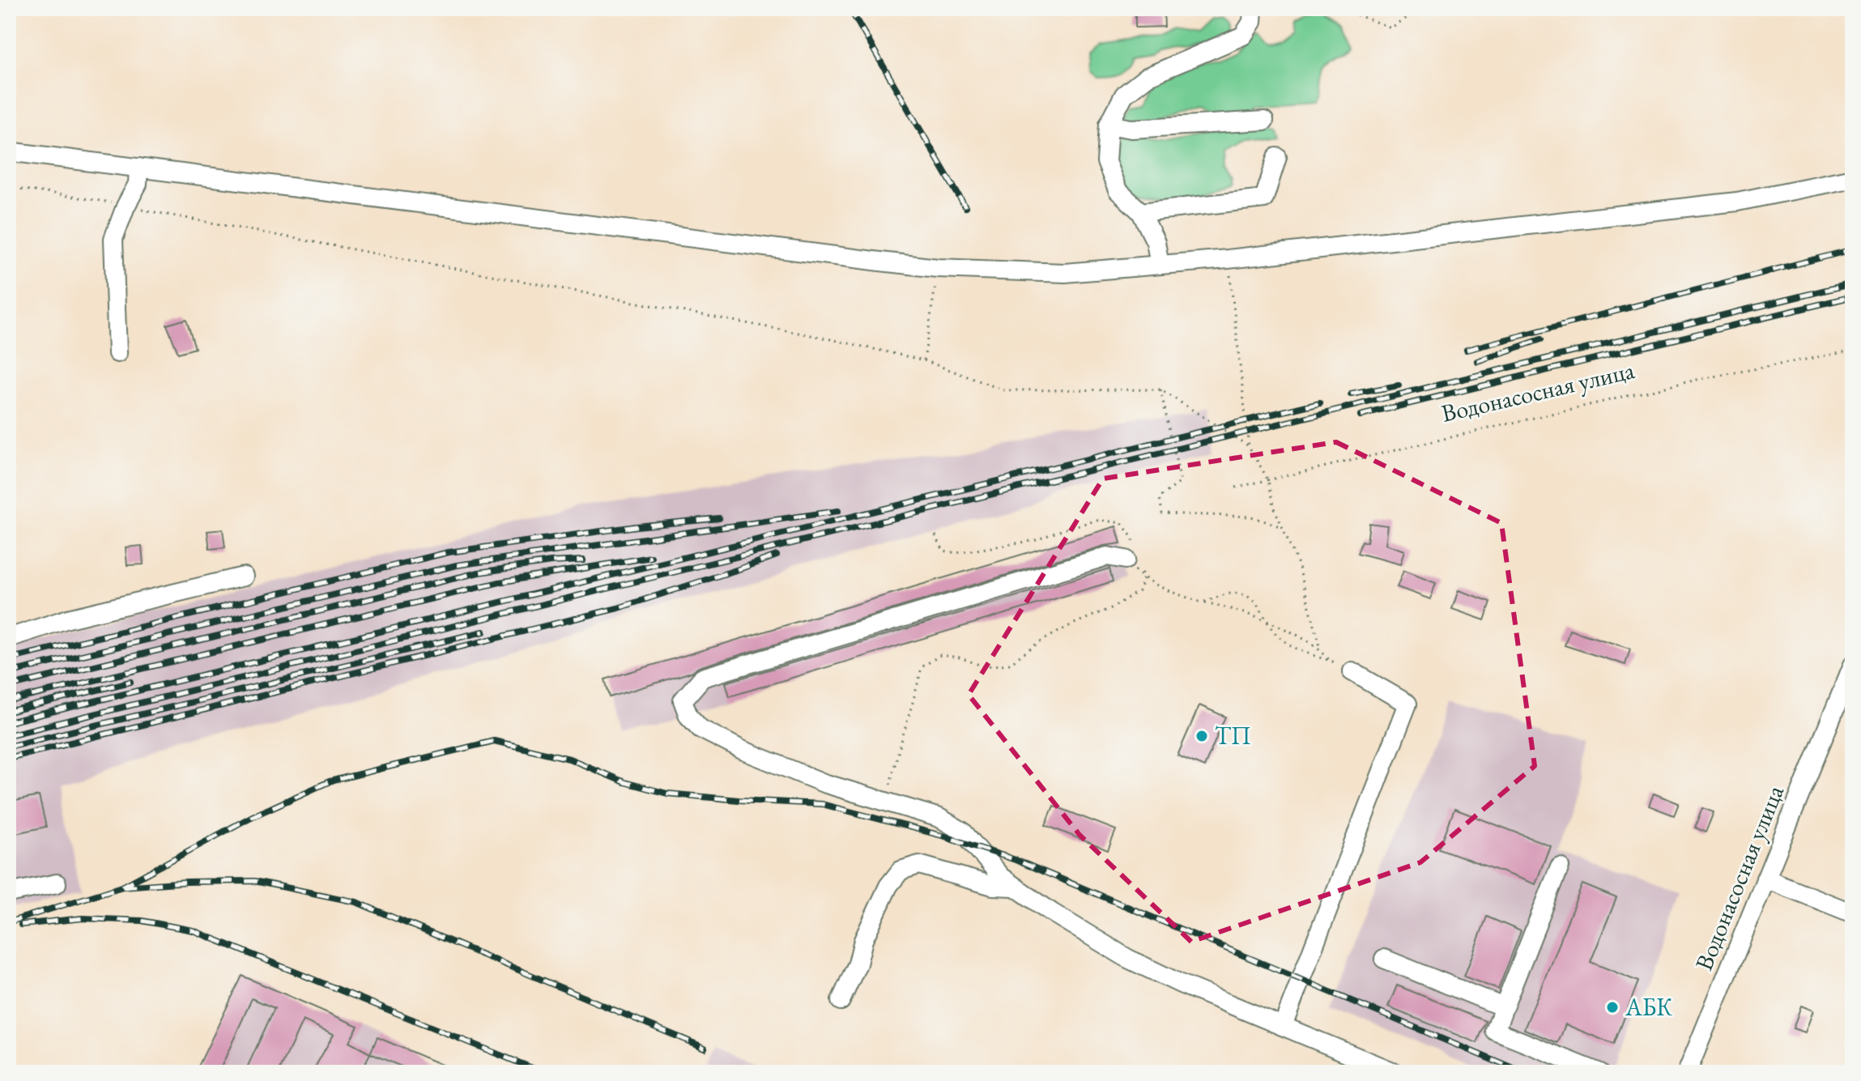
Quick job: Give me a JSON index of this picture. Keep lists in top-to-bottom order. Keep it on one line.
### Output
{"streets":{"street":["Водонасосная улица"]},"places":["ТП","АБК"]}
